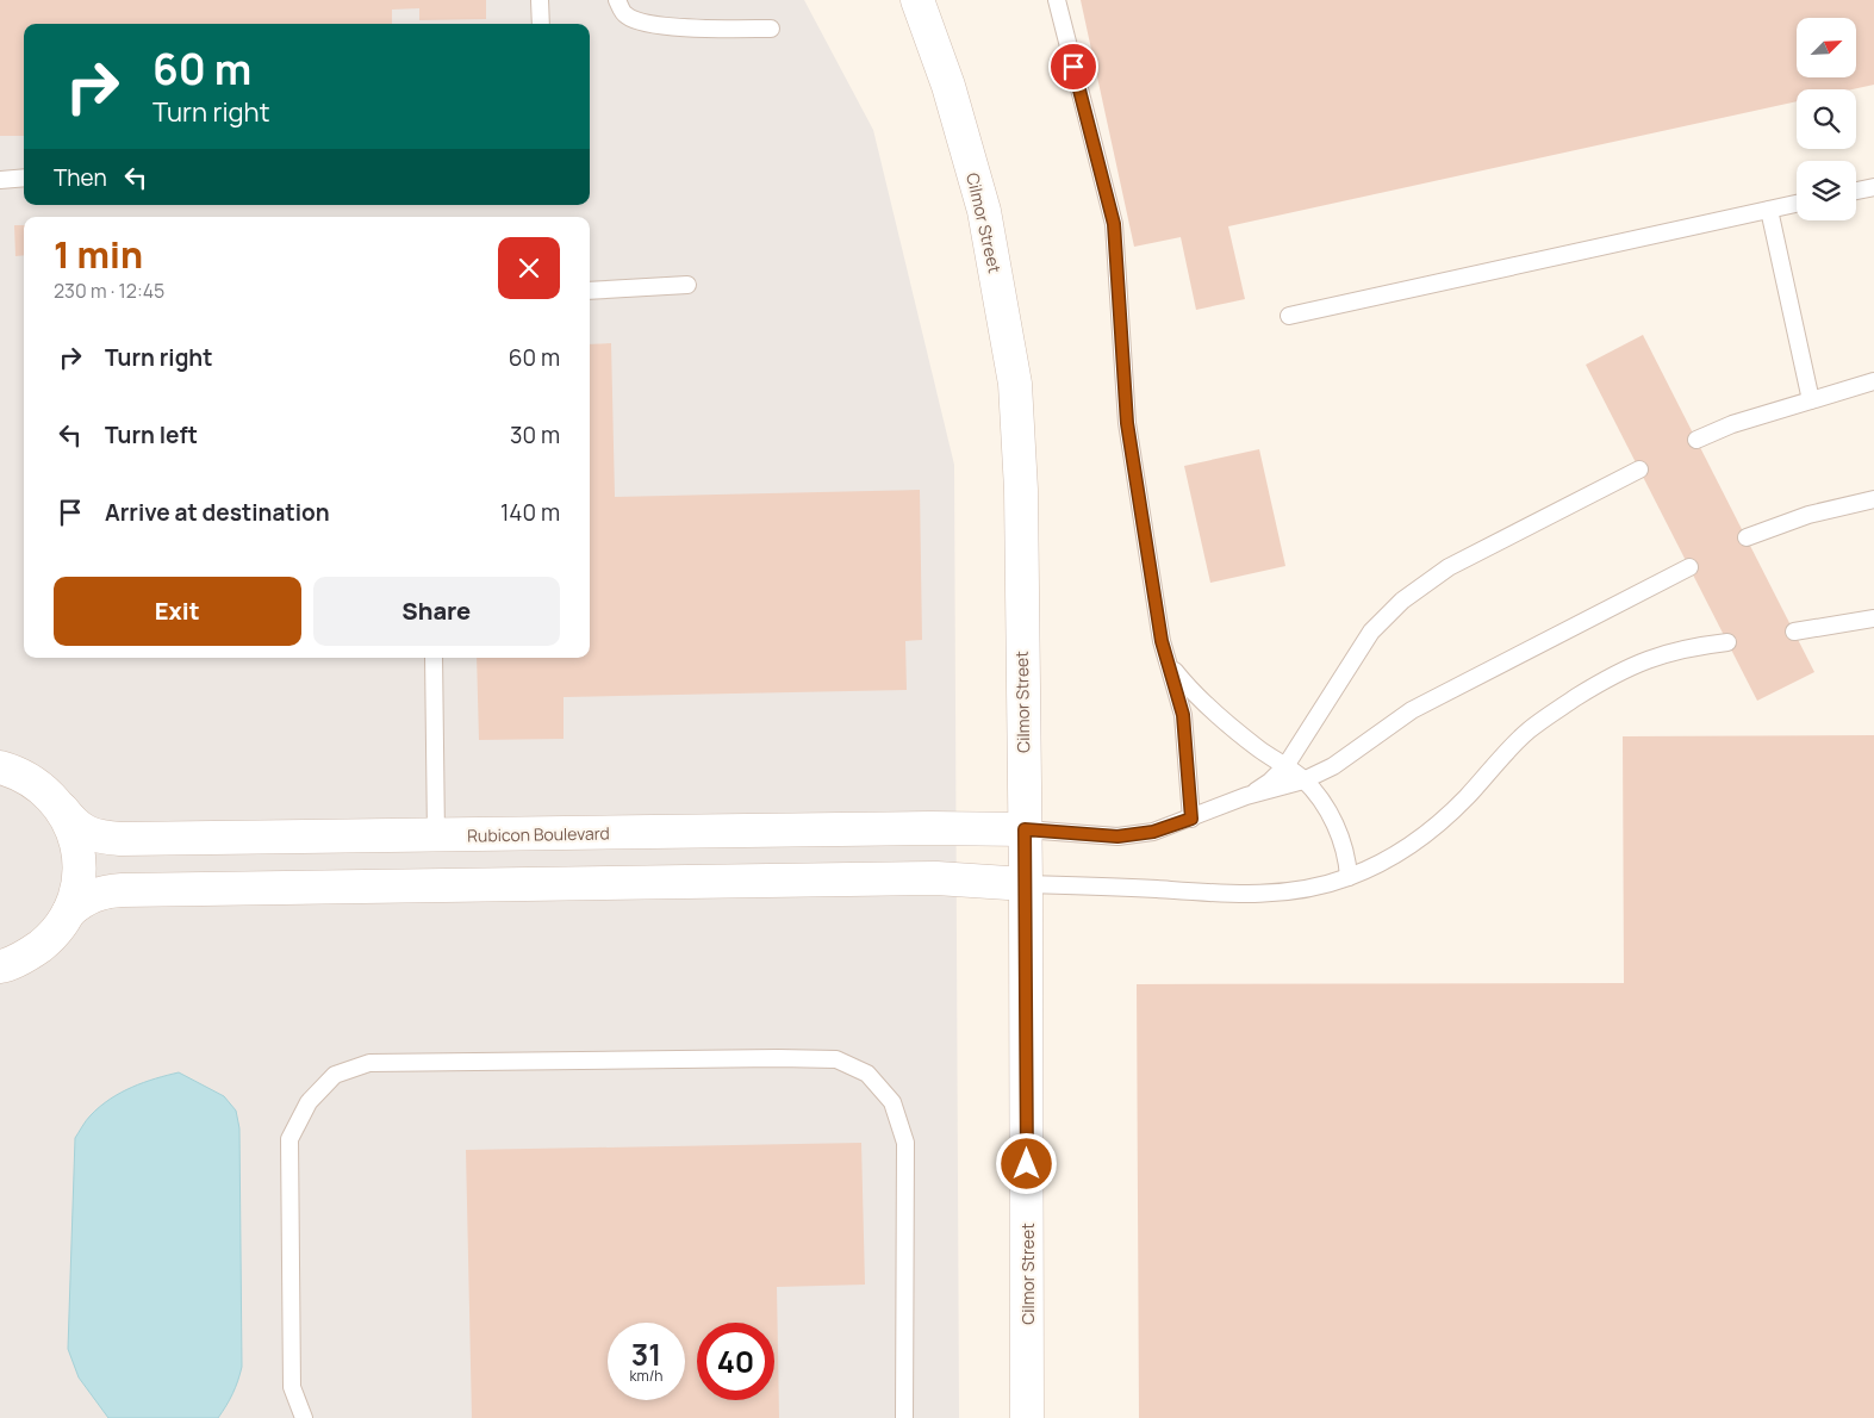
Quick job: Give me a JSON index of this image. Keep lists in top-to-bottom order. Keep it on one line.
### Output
{"streets":{"street":["Cilmor Street","Rubicon Boulevard"]},"crossings":[["Cilmor Street","Rubicon Boulevard"]],"north":"top right","page":{"turn":["60 m","Turn right"],"then":"Then","heading":["1 min","230 m · 12:45"],"list":[{"name":"Turn right","value":"60 m"},{"name":"Turn left","value":"30 m"},{"name":"Arrive at destination","value":"140 m"}],"buttons":["Exit","Share"],"speed":"31 km/h","limit":"40"}}
